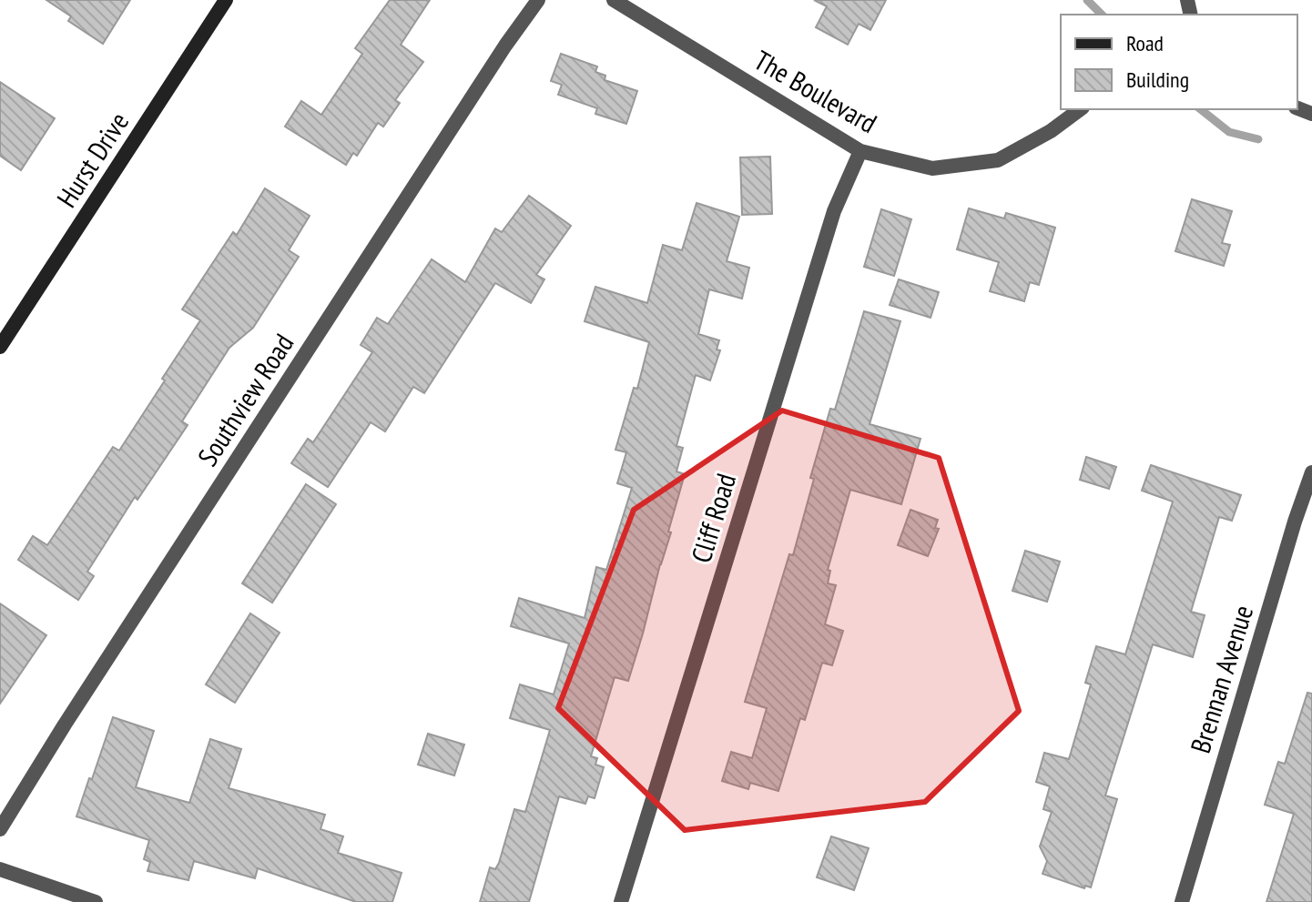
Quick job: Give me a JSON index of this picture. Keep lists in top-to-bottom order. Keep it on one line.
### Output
{"streets":{"street":["The Boulevard","Hurst Drive","Southview Road","Cliff Road","Brennan Avenue"]},"crossings":[["The Boulevard","Cliff Road"]],"legend":["Road","Building"]}
